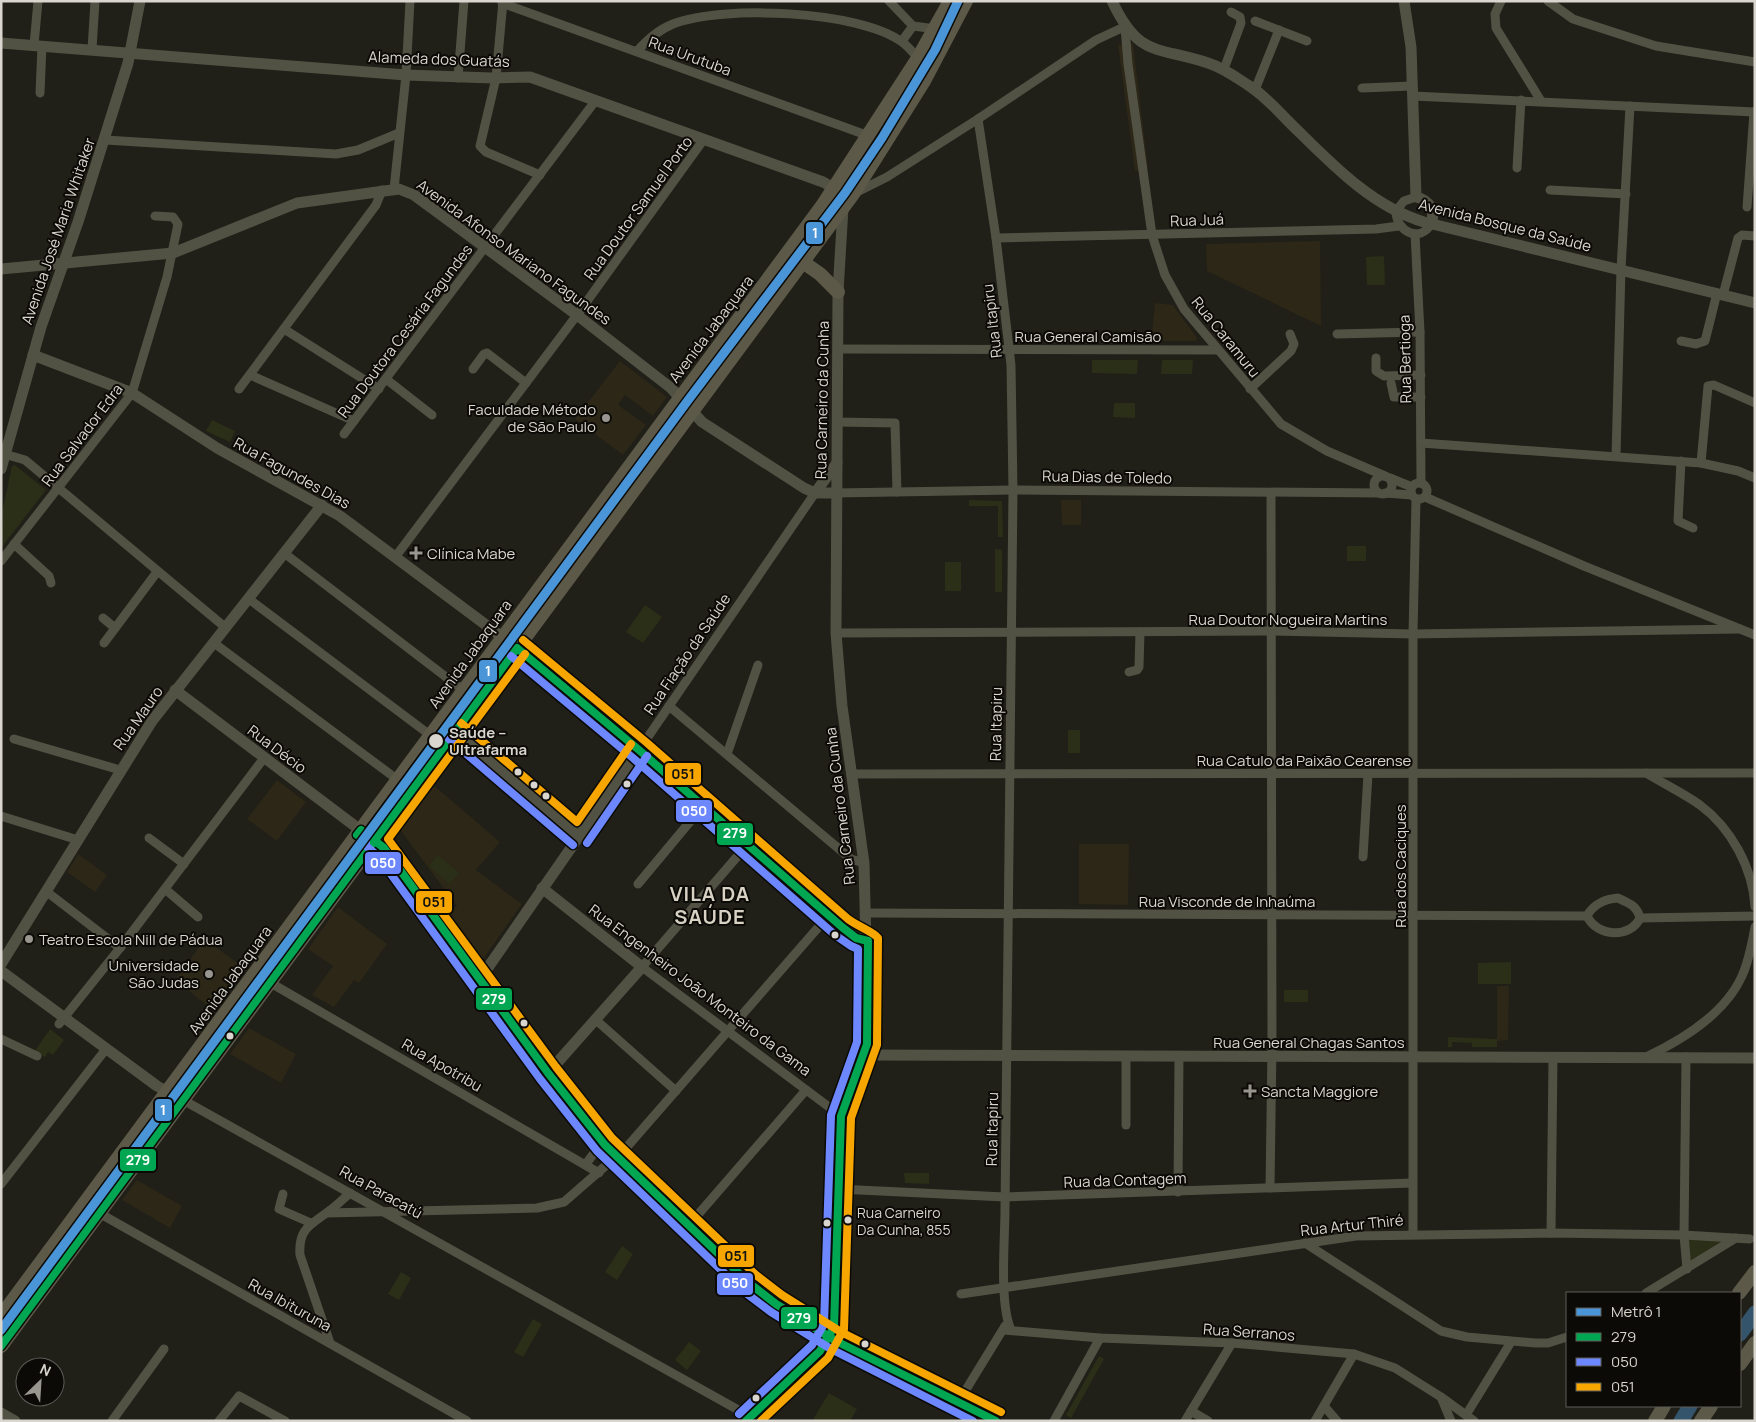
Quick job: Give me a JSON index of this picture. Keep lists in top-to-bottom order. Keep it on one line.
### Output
{"streets":{"main road":["Avenida Jabaquara"],"street":["Rua Urutuba","Alameda dos Guatás","Rua Doutor Samuel Porto","Rua Juá","Avenida Bosque da Saúde","Avenida José Maria Whitaker","Avenida Afonso Mariano Fagundes","Rua Itapiru","Rua Doutora Cesária Fagundes","Rua General Camisão","Rua Caramuru","Rua Bertioga","Rua Carneiro da Cunha","Rua Salvador Edra","Rua Fagundes Dias","Rua Dias de Toledo","Rua Doutor Nogueira Martins","Rua Fiação da Saúde","Rua Mauro","Rua Décio","Rua Catulo da Paixão Cearense","Rua dos Caciques","Rua Visconde de Inhaúma","Rua Engenheiro João Monteiro da Gama","Rua General Chagas Santos","Rua Apotribu","Rua da Contagem","Rua Paracatú","Rua Artur Thiré","Rua Ibituruna","Rua Serranos"]},"crossings":[["Rua Urutuba","Avenida Jabaquara"],["Alameda dos Guatás","Rua Doutor Samuel Porto"],["Alameda dos Guatás","Avenida José Maria Whitaker"],["Alameda dos Guatás","Avenida Jabaquara"],["Alameda dos Guatás","Rua Doutora Cesária Fagundes"],["Rua Doutor Samuel Porto","Avenida Afonso Mariano Fagundes"],["Rua Doutor Samuel Porto","Rua Fagundes Dias"],["Rua Juá","Rua Itapiru"],["Rua Juá","Rua Caramuru"],["Avenida Bosque da Saúde","Rua Caramuru"],["Avenida José Maria Whitaker","Avenida Afonso Mariano Fagundes"],["Avenida José Maria Whitaker","Rua Fagundes Dias"],["Avenida Afonso Mariano Fagundes","Avenida Jabaquara"],["Avenida Afonso Mariano Fagundes","Rua Doutora Cesária Fagundes"],["Avenida Afonso Mariano Fagundes","Rua Carneiro da Cunha"],["Avenida Afonso Mariano Fagundes","Rua Salvador Edra"],["Avenida Afonso Mariano Fagundes","Rua Fiação da Saúde"],["Rua Itapiru","Rua General Camisão"],["Rua Itapiru","Rua Dias de Toledo"],["Rua Itapiru","Rua Doutor Nogueira Martins"],["Rua Itapiru","Rua Catulo da Paixão Cearense"],["Rua Itapiru","Rua Visconde de Inhaúma"],["Rua Itapiru","Rua General Chagas Santos"],["Rua Itapiru","Rua da Contagem"],["Rua Itapiru","Rua Artur Thiré"],["Rua Itapiru","Rua Serranos"],["Avenida Jabaquara","Rua Fagundes Dias"],["Avenida Jabaquara","Rua Décio"],["Avenida Jabaquara","Rua Paracatú"],["Rua General Camisão","Rua Caramuru"],["Rua General Camisão","Rua Carneiro da Cunha"],["Rua Caramuru","Rua Dias de Toledo"],["Rua Caramuru","Rua Doutor Nogueira Martins"],["Rua Caramuru","Rua dos Caciques"],["Rua Carneiro da Cunha","Rua Fagundes Dias"],["Rua Carneiro da Cunha","Rua Dias de Toledo"],["Rua Carneiro da Cunha","Rua Doutor Nogueira Martins"],["Rua Carneiro da Cunha","Rua Décio"],["Rua Carneiro da Cunha","Rua Catulo da Paixão Cearense"],["Rua Carneiro da Cunha","Rua Visconde de Inhaúma"],["Rua Carneiro da Cunha","Rua Engenheiro João Monteiro da Gama"],["Rua Carneiro da Cunha","Rua General Chagas Santos"],["Rua Carneiro da Cunha","Rua da Contagem"],["Rua Carneiro da Cunha","Rua Paracatú"],["Rua Salvador Edra","Rua Fagundes Dias"],["Rua Fagundes Dias","Rua Fiação da Saúde"],["Rua Fagundes Dias","Rua Mauro"],["Rua Dias de Toledo","Rua dos Caciques"],["Rua Doutor Nogueira Martins","Rua dos Caciques"],["Rua Fiação da Saúde","Rua Décio"],["Rua Fiação da Saúde","Rua Engenheiro João Monteiro da Gama"],["Rua Mauro","Rua Décio"],["Rua Catulo da Paixão Cearense","Rua dos Caciques"],["Rua dos Caciques","Rua Visconde de Inhaúma"],["Rua dos Caciques","Rua General Chagas Santos"],["Rua dos Caciques","Rua da Contagem"],["Rua dos Caciques","Rua Artur Thiré"]],"districts":["VILA DA SAÚDE"],"places":{"other":["Faculdade Método de São Paulo","Saúde – Ultrafarma","Teatro Escola Nill de Pádua","Universidade São Judas","Rua Carneiro Da Cunha, 855"],"health":["Clínica Mabe","Sancta Maggiore"]},"lines":["metro line 1","transit line 051","transit line 050","transit line 279"],"legend":["Metrô 1","279","050","051"],"north":"top right"}
